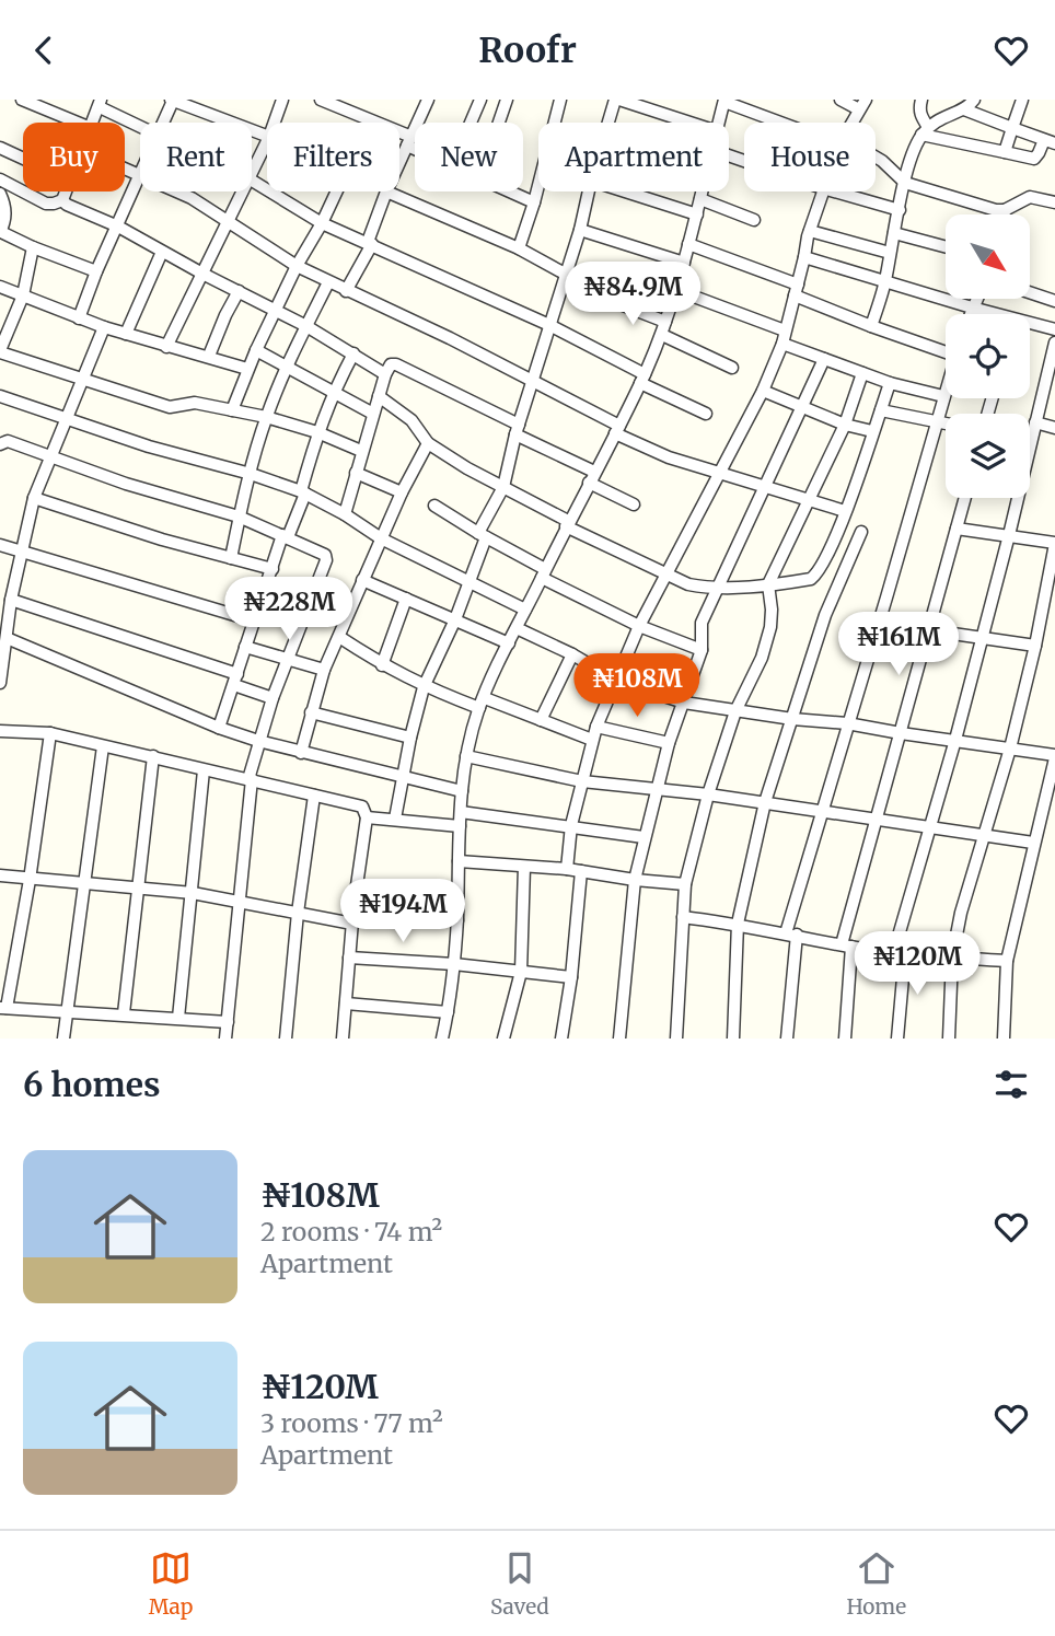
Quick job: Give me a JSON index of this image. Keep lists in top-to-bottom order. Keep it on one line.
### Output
{"north":"bottom right","page":{"header":"Roofr","chip":["Buy","Rent","Filters","New","Apartment","House"],"price":["₦84.9M","₦228M","₦161M","₦108M","₦194M","₦120M"],"heading":"6 homes","list":[{"name":"₦108M","note":"2 rooms · 74 m² · Apartment"},{"name":"₦120M","note":"3 rooms · 77 m² · Apartment"}],"tabs":["Map","Saved","Home"]}}
